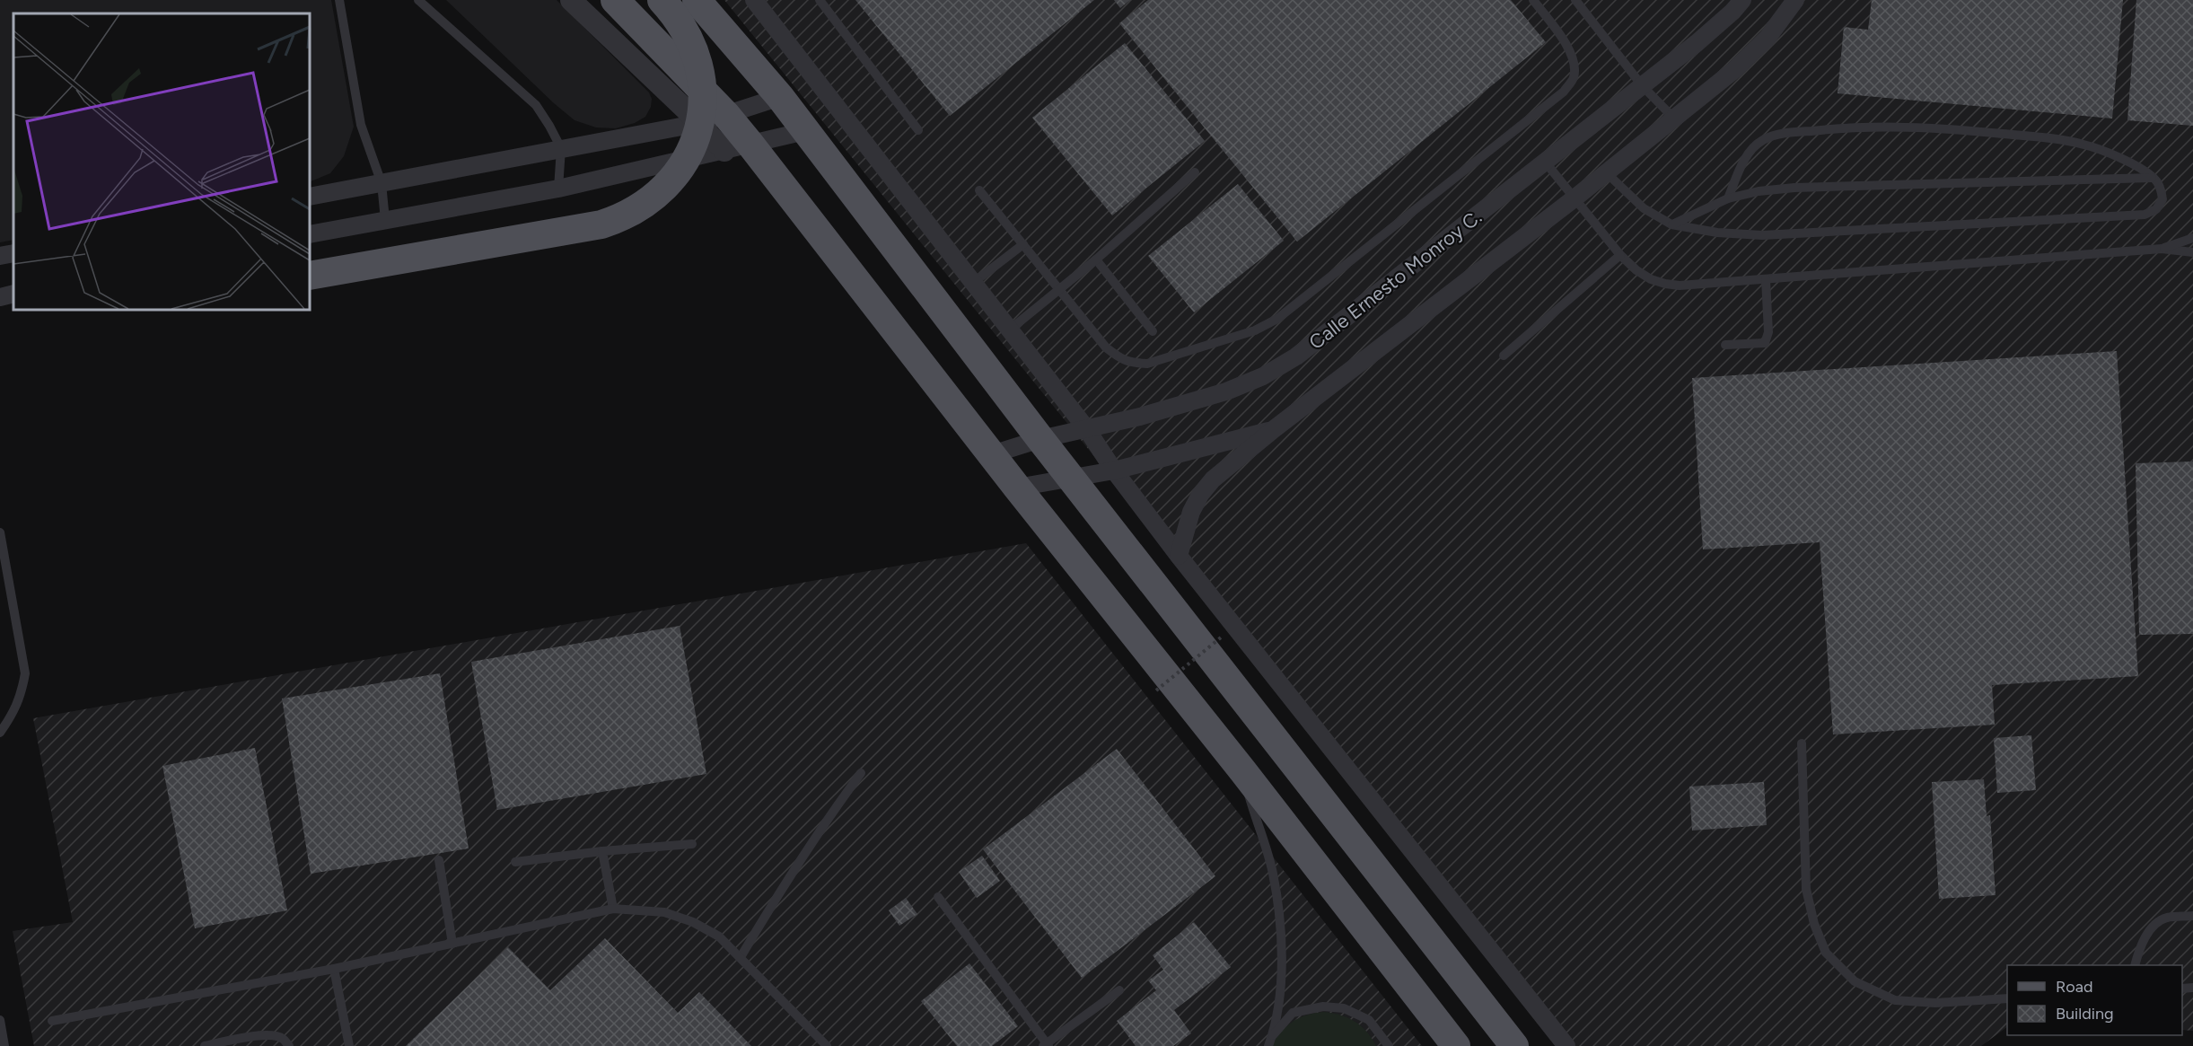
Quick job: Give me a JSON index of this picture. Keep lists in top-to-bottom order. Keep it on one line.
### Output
{"streets":{"street":["Calle Ernesto Monroy C."]},"legend":["Road","Building"]}
